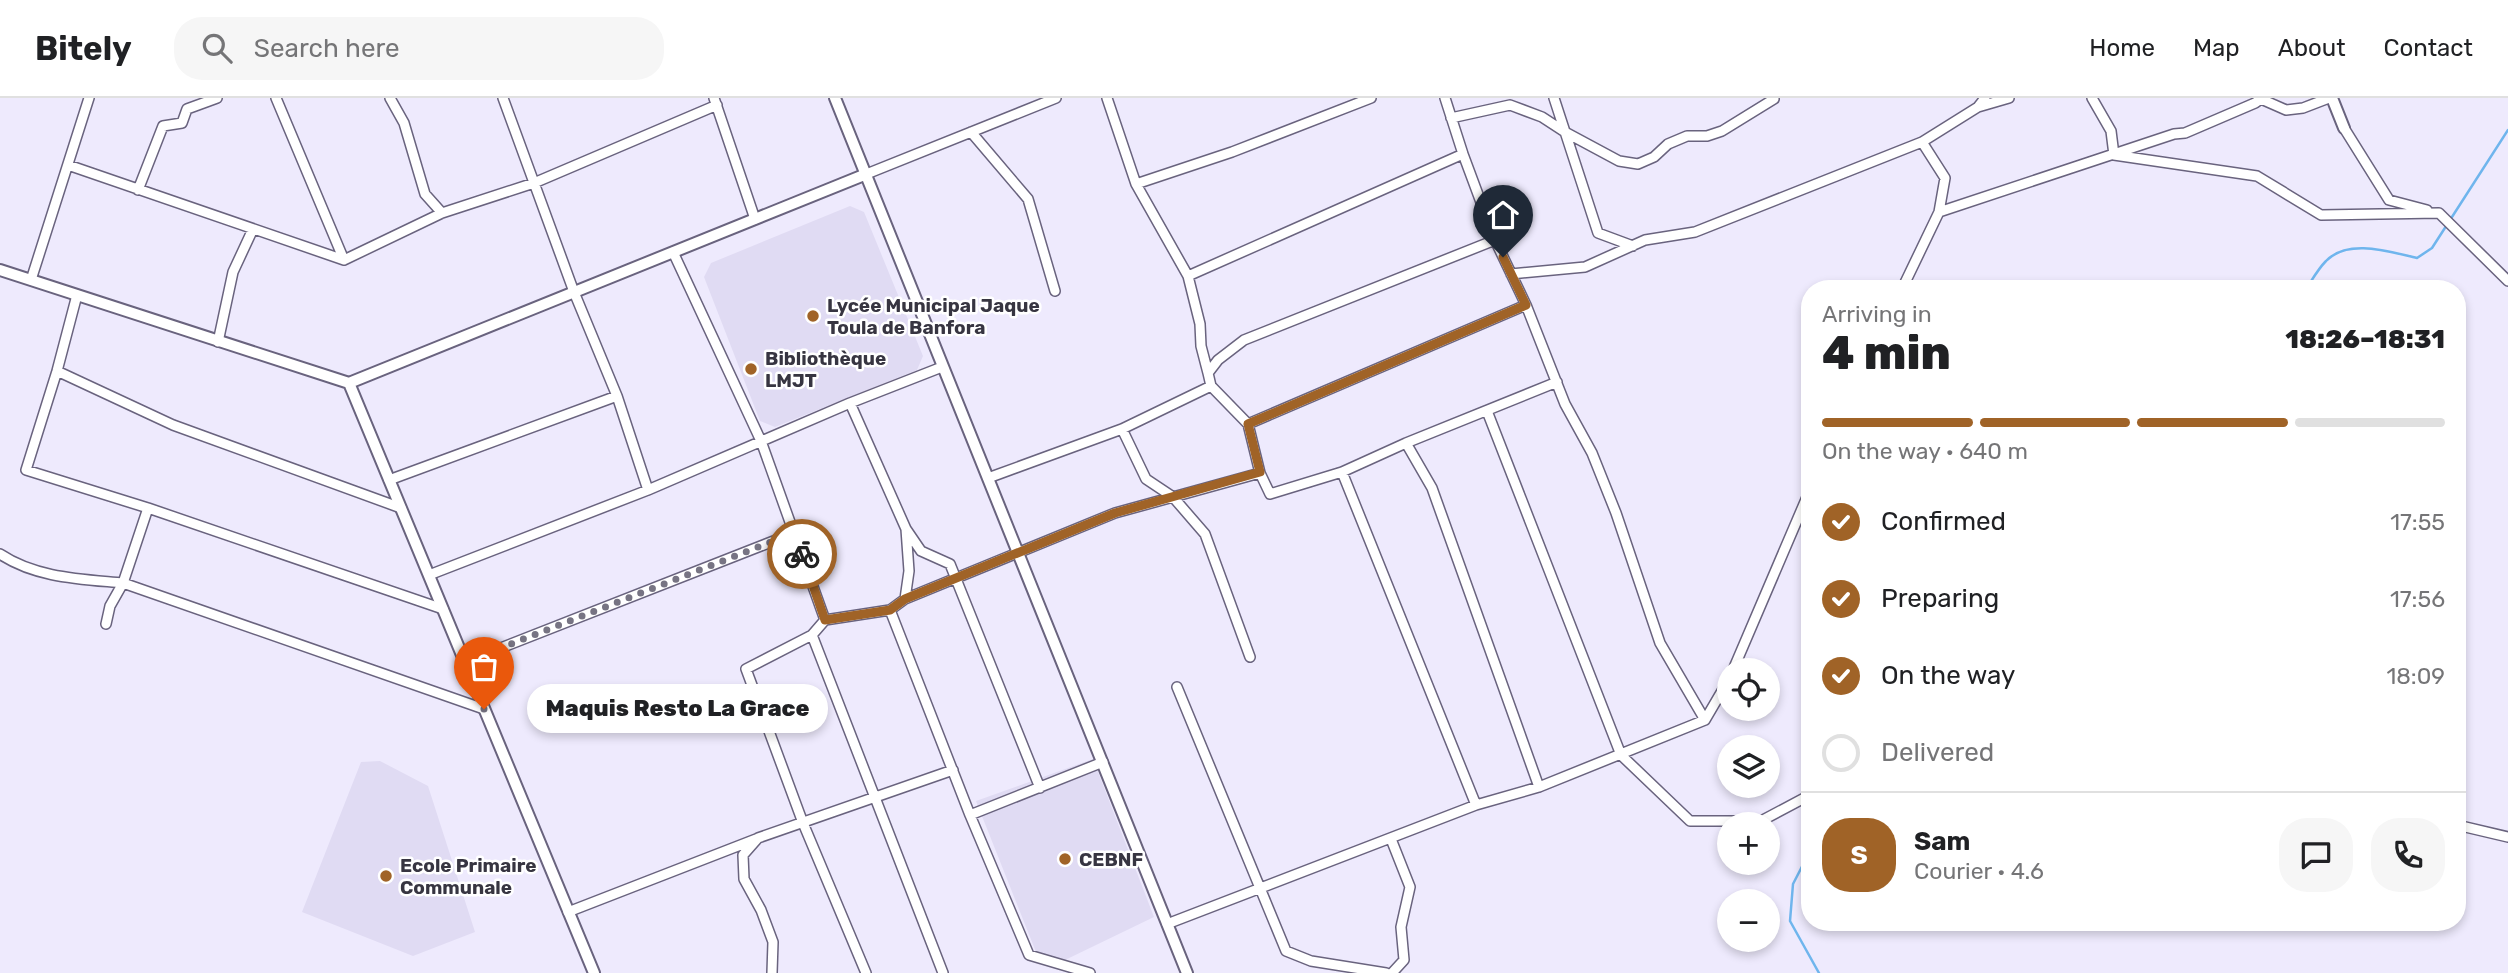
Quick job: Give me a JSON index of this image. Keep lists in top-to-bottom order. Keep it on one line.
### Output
{"places":["Lycée Municipal Jaque Toula de Banfora","Bibliothèque LMJT","Maquis Resto La Grace","CEBNF","Ecole Primaire Communale"],"page":{"header":"Bitely","search":"Search here","nav":["Home","Map","About","Contact"],"heading":["4 min","Arriving in","18:26–18:31"],"panel":["Sam","Courier · 4.6"],"bar":"On the way · 640 m","list":[["Confirmed","17:55"],["Preparing","17:56"],["On the way","18:09"],"Delivered"],"map_buttons":["+","−"],"bubble":"Maquis Resto La Grace","round":"S"}}
